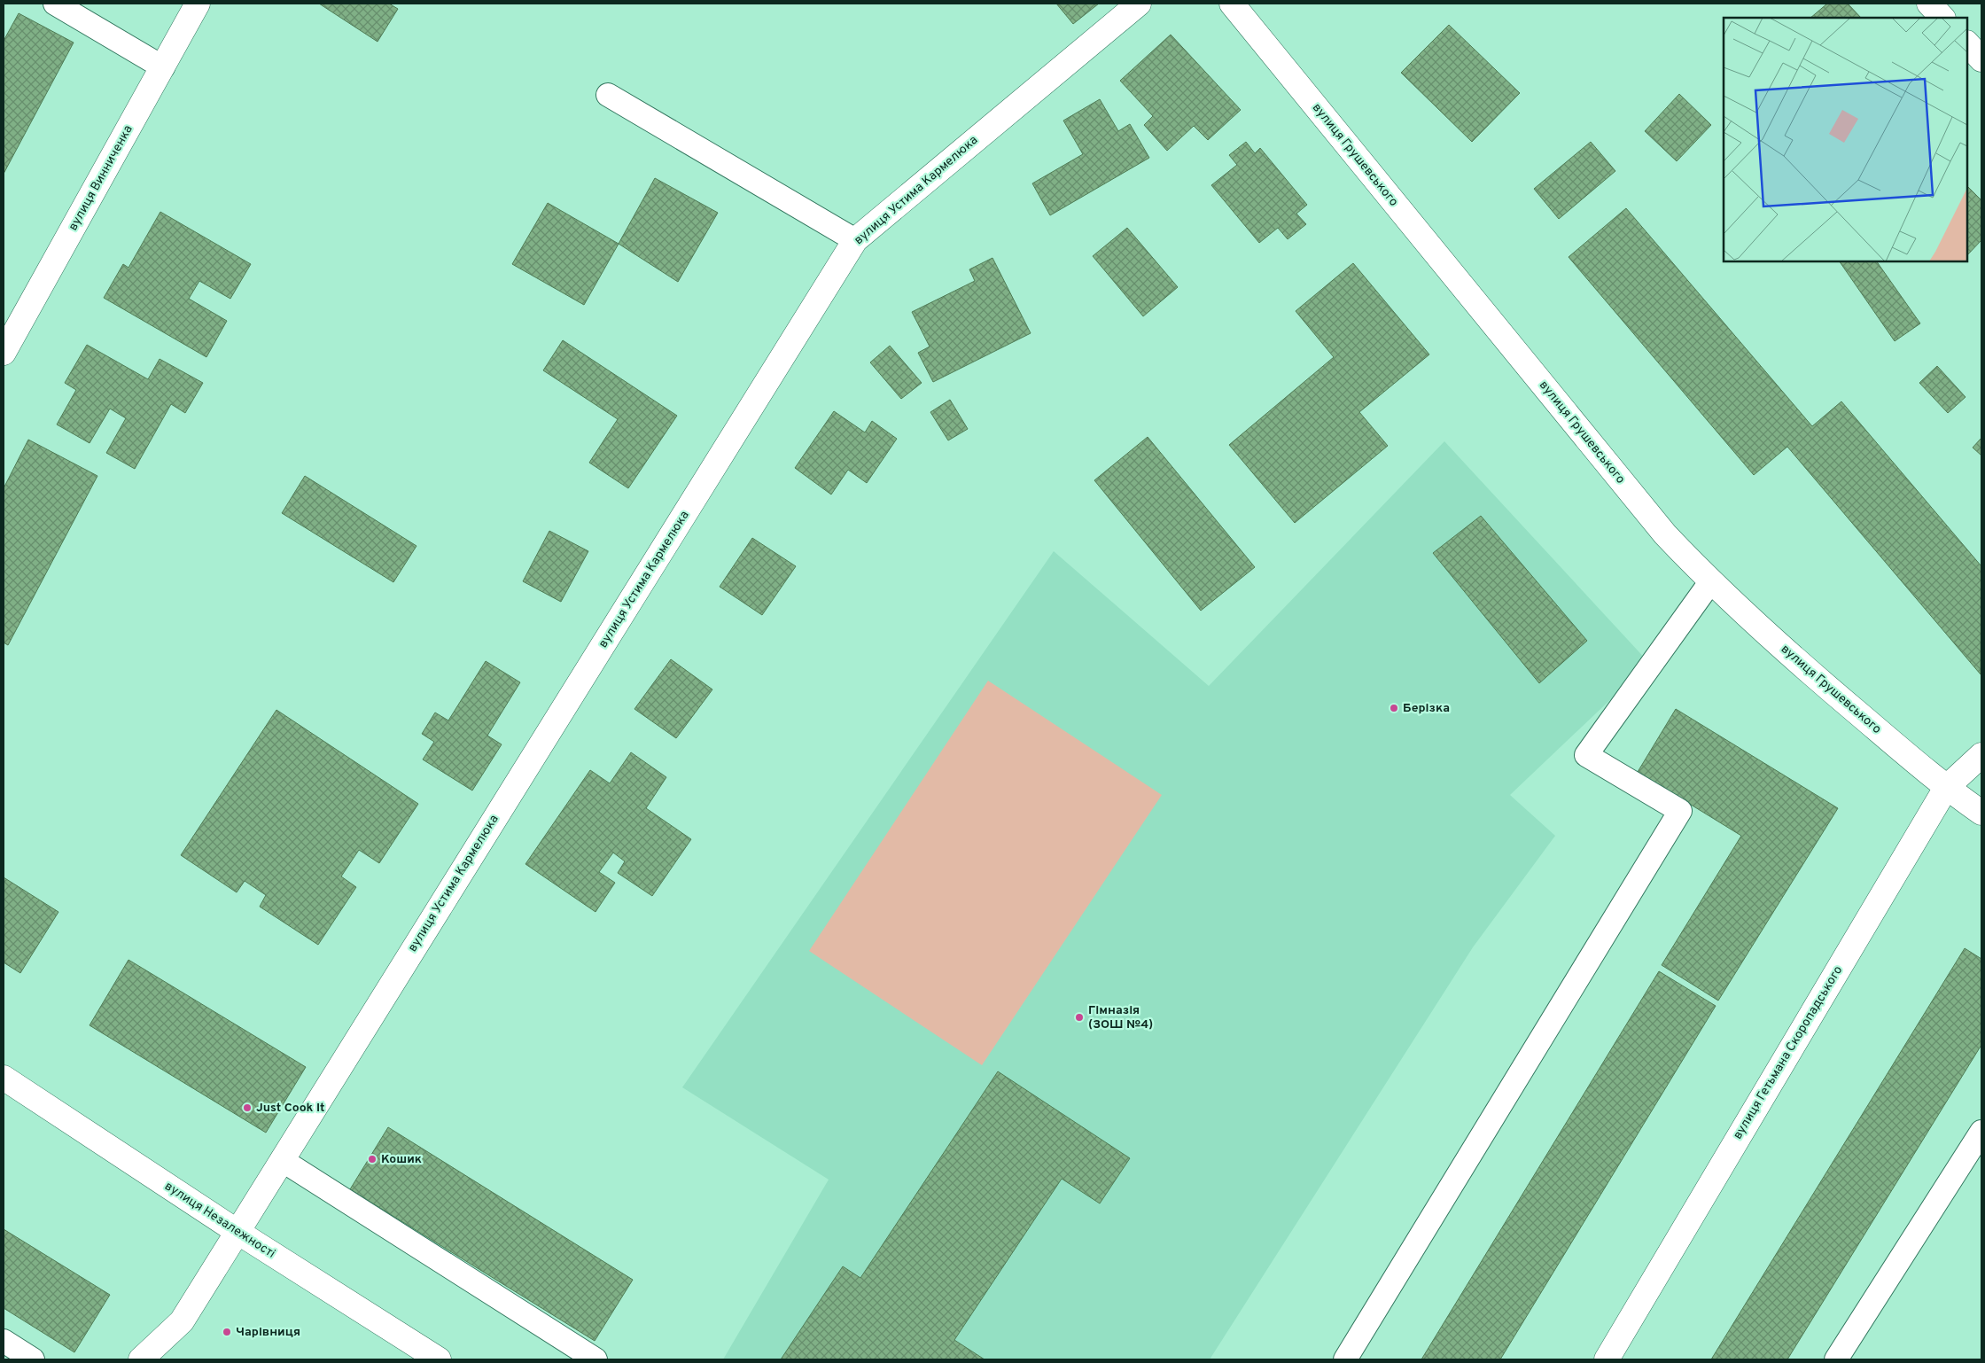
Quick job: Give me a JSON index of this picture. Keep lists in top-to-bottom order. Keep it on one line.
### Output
{"streets":{"street":["вулиця Грушевського","вулиця Винниченка","вулиця Устима Кармелюка","вулиця Гетьмана Скоропадського","вулиця Незалежності"]},"crossings":[["вулиця Грушевського","вулиця Гетьмана Скоропадського"],["вулиця Устима Кармелюка","вулиця Незалежності"]],"places":["Берізка","Гімназія (ЗОШ №4)","Just Cook It","Кошик","Чарівниця"]}
